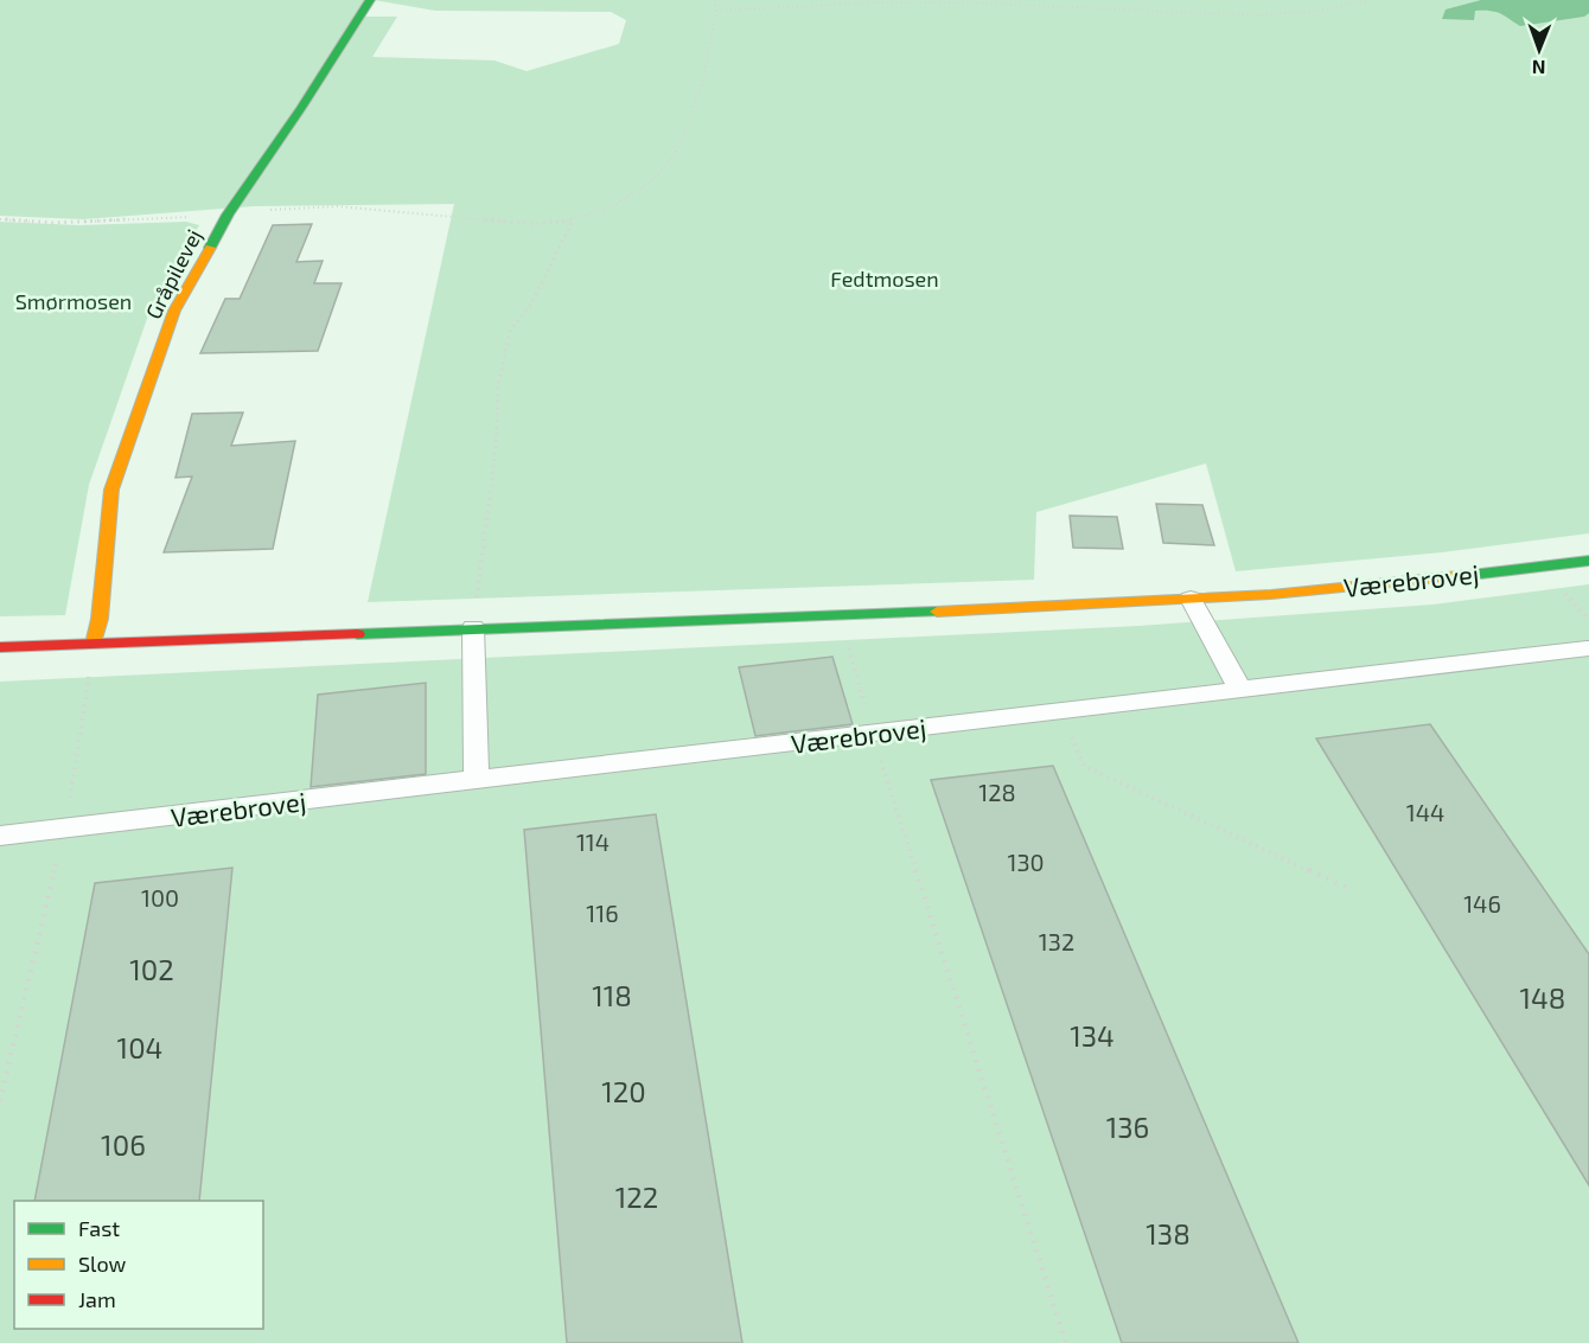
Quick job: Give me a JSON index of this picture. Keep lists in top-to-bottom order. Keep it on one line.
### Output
{"streets":{"street":["Gråpilevej","Værebrovej"]},"crossings":[["Gråpilevej","Værebrovej"]],"parks":["Fedtmosen","Smørmosen"],"house_numbers":["128","144","114","130","100","146","116","132","102","118","148","134","104","120","136","106","122","138"],"legend":["Fast","Slow","Jam"],"north":"bottom"}
